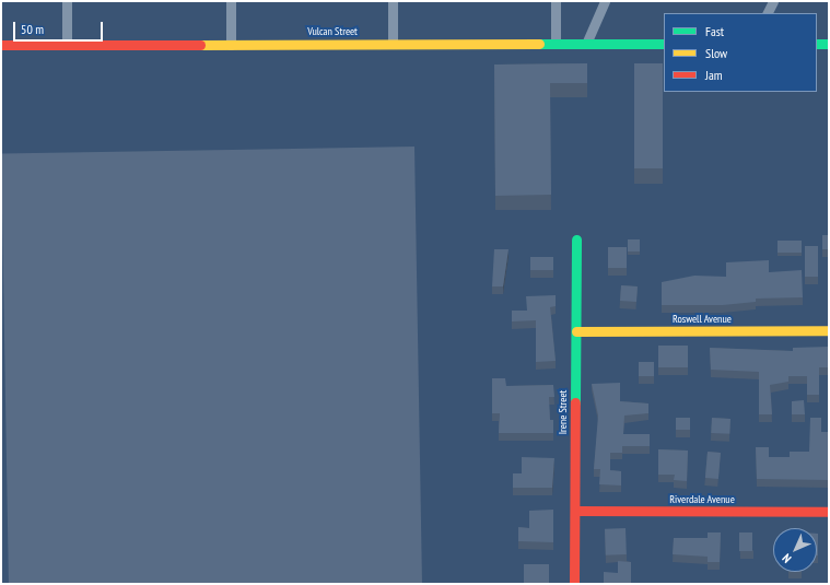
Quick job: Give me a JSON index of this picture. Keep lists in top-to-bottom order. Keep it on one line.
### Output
{"streets":{"street":["Vulcan Street","Roswell Avenue","Irene Street","Riverdale Avenue"]},"crossings":[["Roswell Avenue","Irene Street"],["Irene Street","Riverdale Avenue"]],"legend":["Fast","Slow","Jam"],"scale_bar":"50 m","north":"bottom left"}
